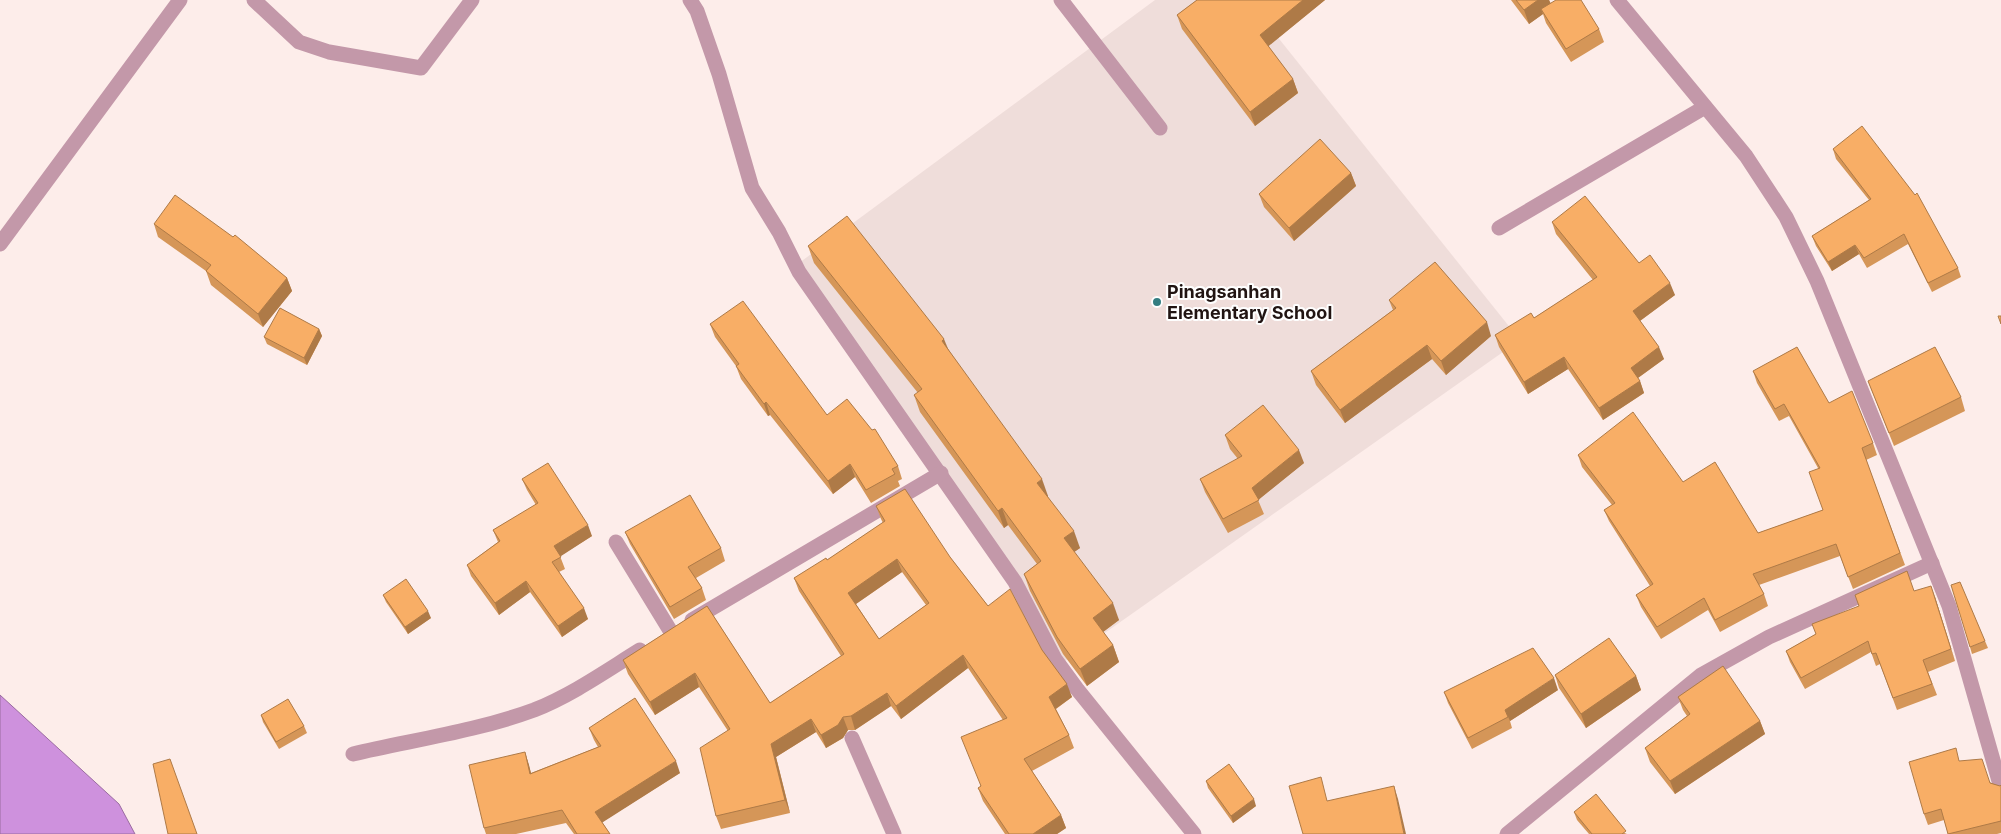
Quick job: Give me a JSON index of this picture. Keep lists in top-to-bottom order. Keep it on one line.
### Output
{"places":["Pinagsanhan Elementary School"]}
